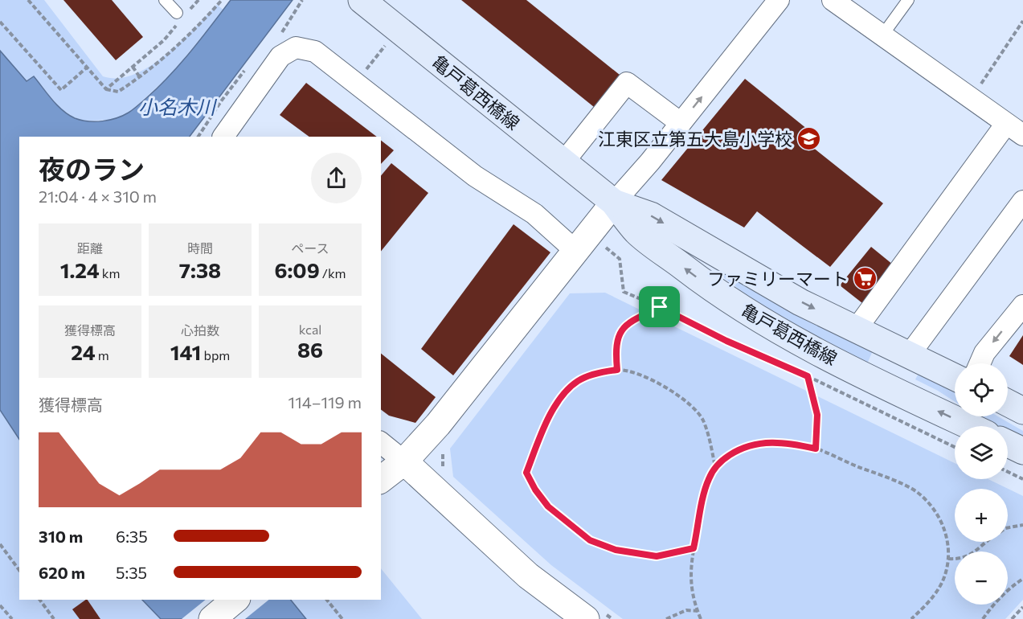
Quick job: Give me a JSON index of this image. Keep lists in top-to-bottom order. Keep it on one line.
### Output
{"streets":{"main road":["亀戸葛西橋線"]},"water":["小名木川"],"places":{"school or university":["江東区立第五大島小学校"],"supermarket":["ファミリーマート"]},"page":{"heading":["夜のラン","21:04 · 4 × 310 m"],"stats":[["距離","1.24 km"],["時間","7:38"],["ペース","6:09 /km"],["獲得標高","24 m"],["心拍数","141 bpm"],["kcal","86"]],"map_buttons":["+","−"],"chart":["獲得標高","114–119 m"],"list":[{"name":"310 m","note":"6:35"},{"name":"620 m","note":"5:35"}]}}
